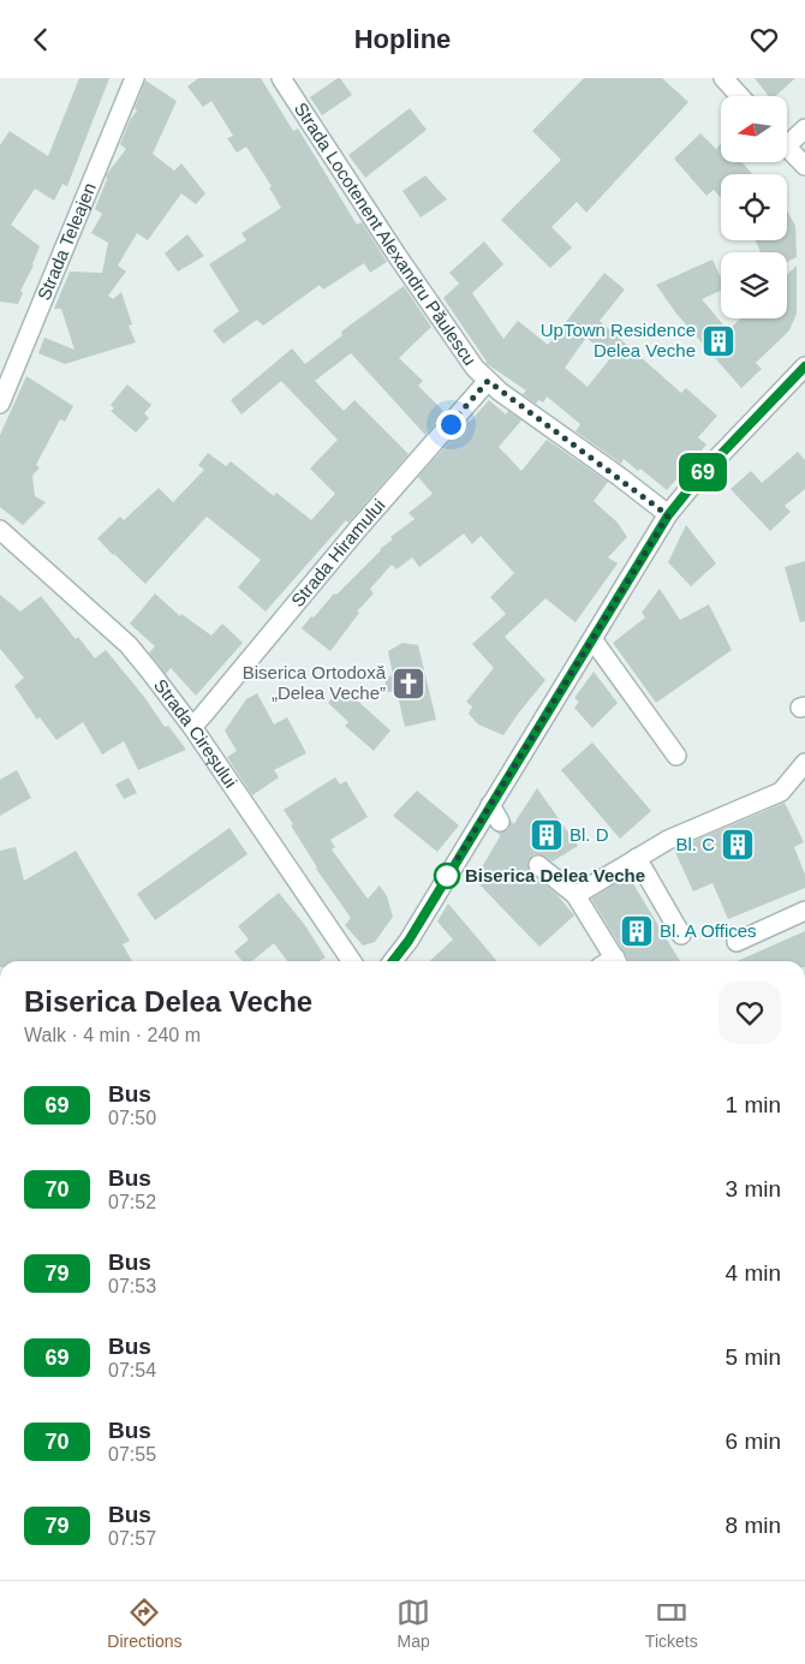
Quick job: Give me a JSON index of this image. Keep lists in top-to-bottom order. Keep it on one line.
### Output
{"streets":{"street":["Strada Locotenent Alexandru Păulescu","Strada Teleajen","Strada Hiramului","Strada Cireșului"]},"crossings":[["Strada Locotenent Alexandru Păulescu","Strada Hiramului"],["Strada Hiramului","Strada Cireșului"]],"places":{"building":["UpTown Residence Delea Veche","Bl. D","Bl. C","Bl. A Offices"],"church":["Biserica Ortodoxă „Delea Veche”"],"other":["Biserica Delea Veche"]},"lines":["bus line 69"],"north":"left","page":{"header":"Hopline","on_map":"69","heading":["Biserica Delea Veche","Walk · 4 min · 240 m"],"list":[{"mark":"69","name":"Bus","note":"07:50","value":"1 min"},{"mark":"70","name":"Bus","note":"07:52","value":"3 min"},{"mark":"79","name":"Bus","note":"07:53","value":"4 min"},{"mark":"69","name":"Bus","note":"07:54","value":"5 min"},{"mark":"70","name":"Bus","note":"07:55","value":"6 min"},{"mark":"79","name":"Bus","note":"07:57","value":"8 min"}],"tabs":["Directions","Map","Tickets"]}}
